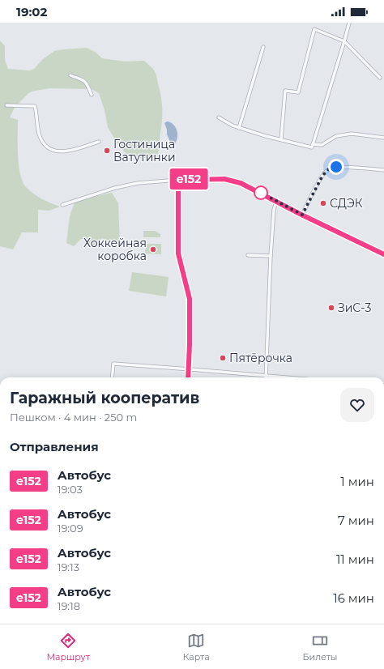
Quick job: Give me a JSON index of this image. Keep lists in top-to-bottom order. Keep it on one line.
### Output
{"places":["Гостиница Ватутинки","СДЭК","Хоккейная коробка","ЗиС-3","Пятёрочка"],"lines":["bus line е152"],"page":{"status":"19:02","on_map":"е152","heading":[["Гаражный кооператив","Пешком · 4 мин · 250 m"],"Отправления"],"list":[{"mark":"е152","name":"Автобус","note":"19:03","value":"1 мин"},{"mark":"е152","name":"Автобус","note":"19:09","value":"7 мин"},{"mark":"е152","name":"Автобус","note":"19:13","value":"11 мин"},{"mark":"е152","name":"Автобус","note":"19:18","value":"16 мин"}],"tabs":["Маршрут","Карта","Билеты"]}}
